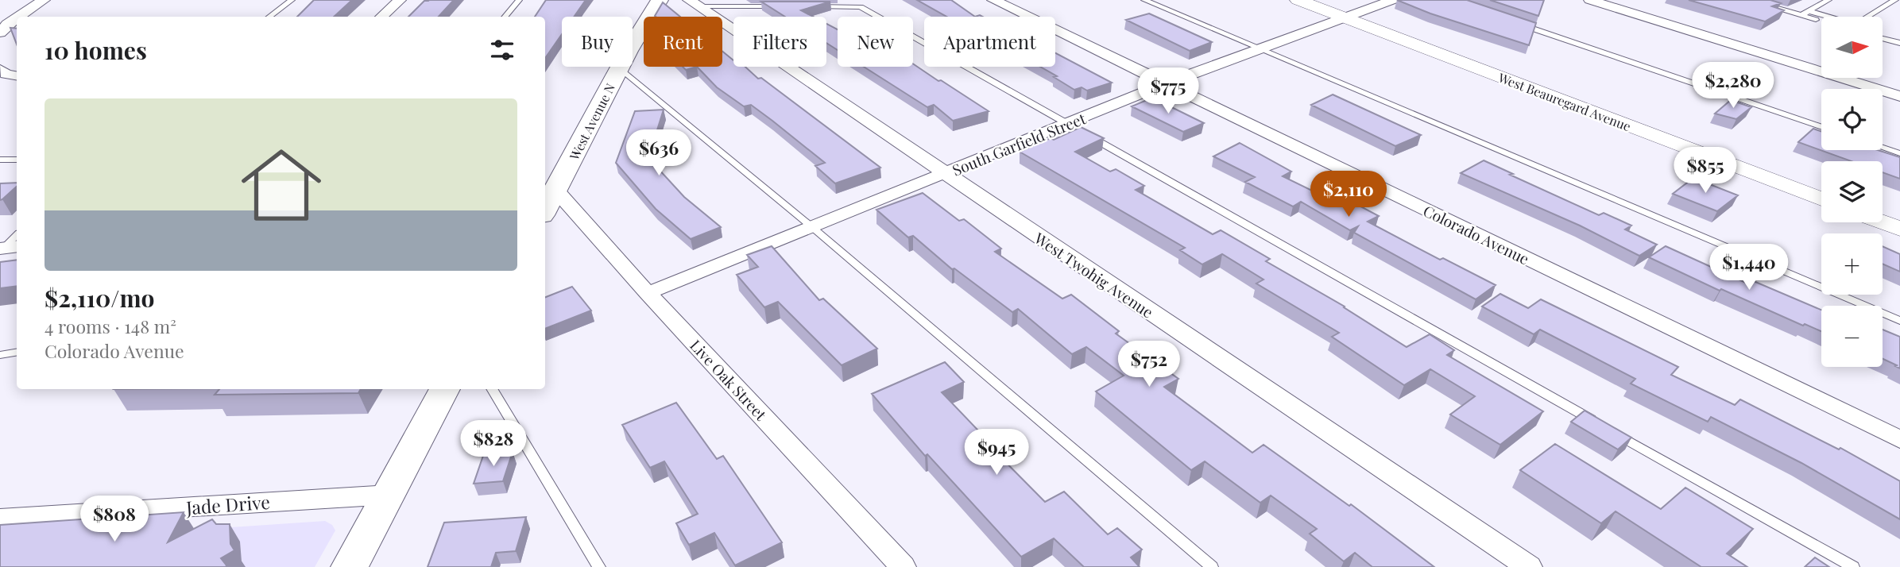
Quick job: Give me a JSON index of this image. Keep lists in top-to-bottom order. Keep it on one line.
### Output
{"streets":{"main road":["West Avenue N"],"street":["West Beauregard Avenue","South Garfield Street","Colorado Avenue","West Twohig Avenue","Live Oak Street","Jade Drive"]},"crossings":[["West Beauregard Avenue","South Garfield Street"],["West Avenue N","Live Oak Street"],["South Garfield Street","Colorado Avenue"],["South Garfield Street","West Twohig Avenue"],["South Garfield Street","Live Oak Street"]],"north":"right","page":{"map_buttons":["+","−"],"chip":["Buy","Rent","Filters","New","Apartment"],"heading":"10 homes","price":["$2,280","$775","$636","$855","$2,110","$1,440","$752","$828","$945","$808"],"list":[{"name":"$2,110/mo","note":"4 rooms · 148 m² · Colorado Avenue"}]}}
